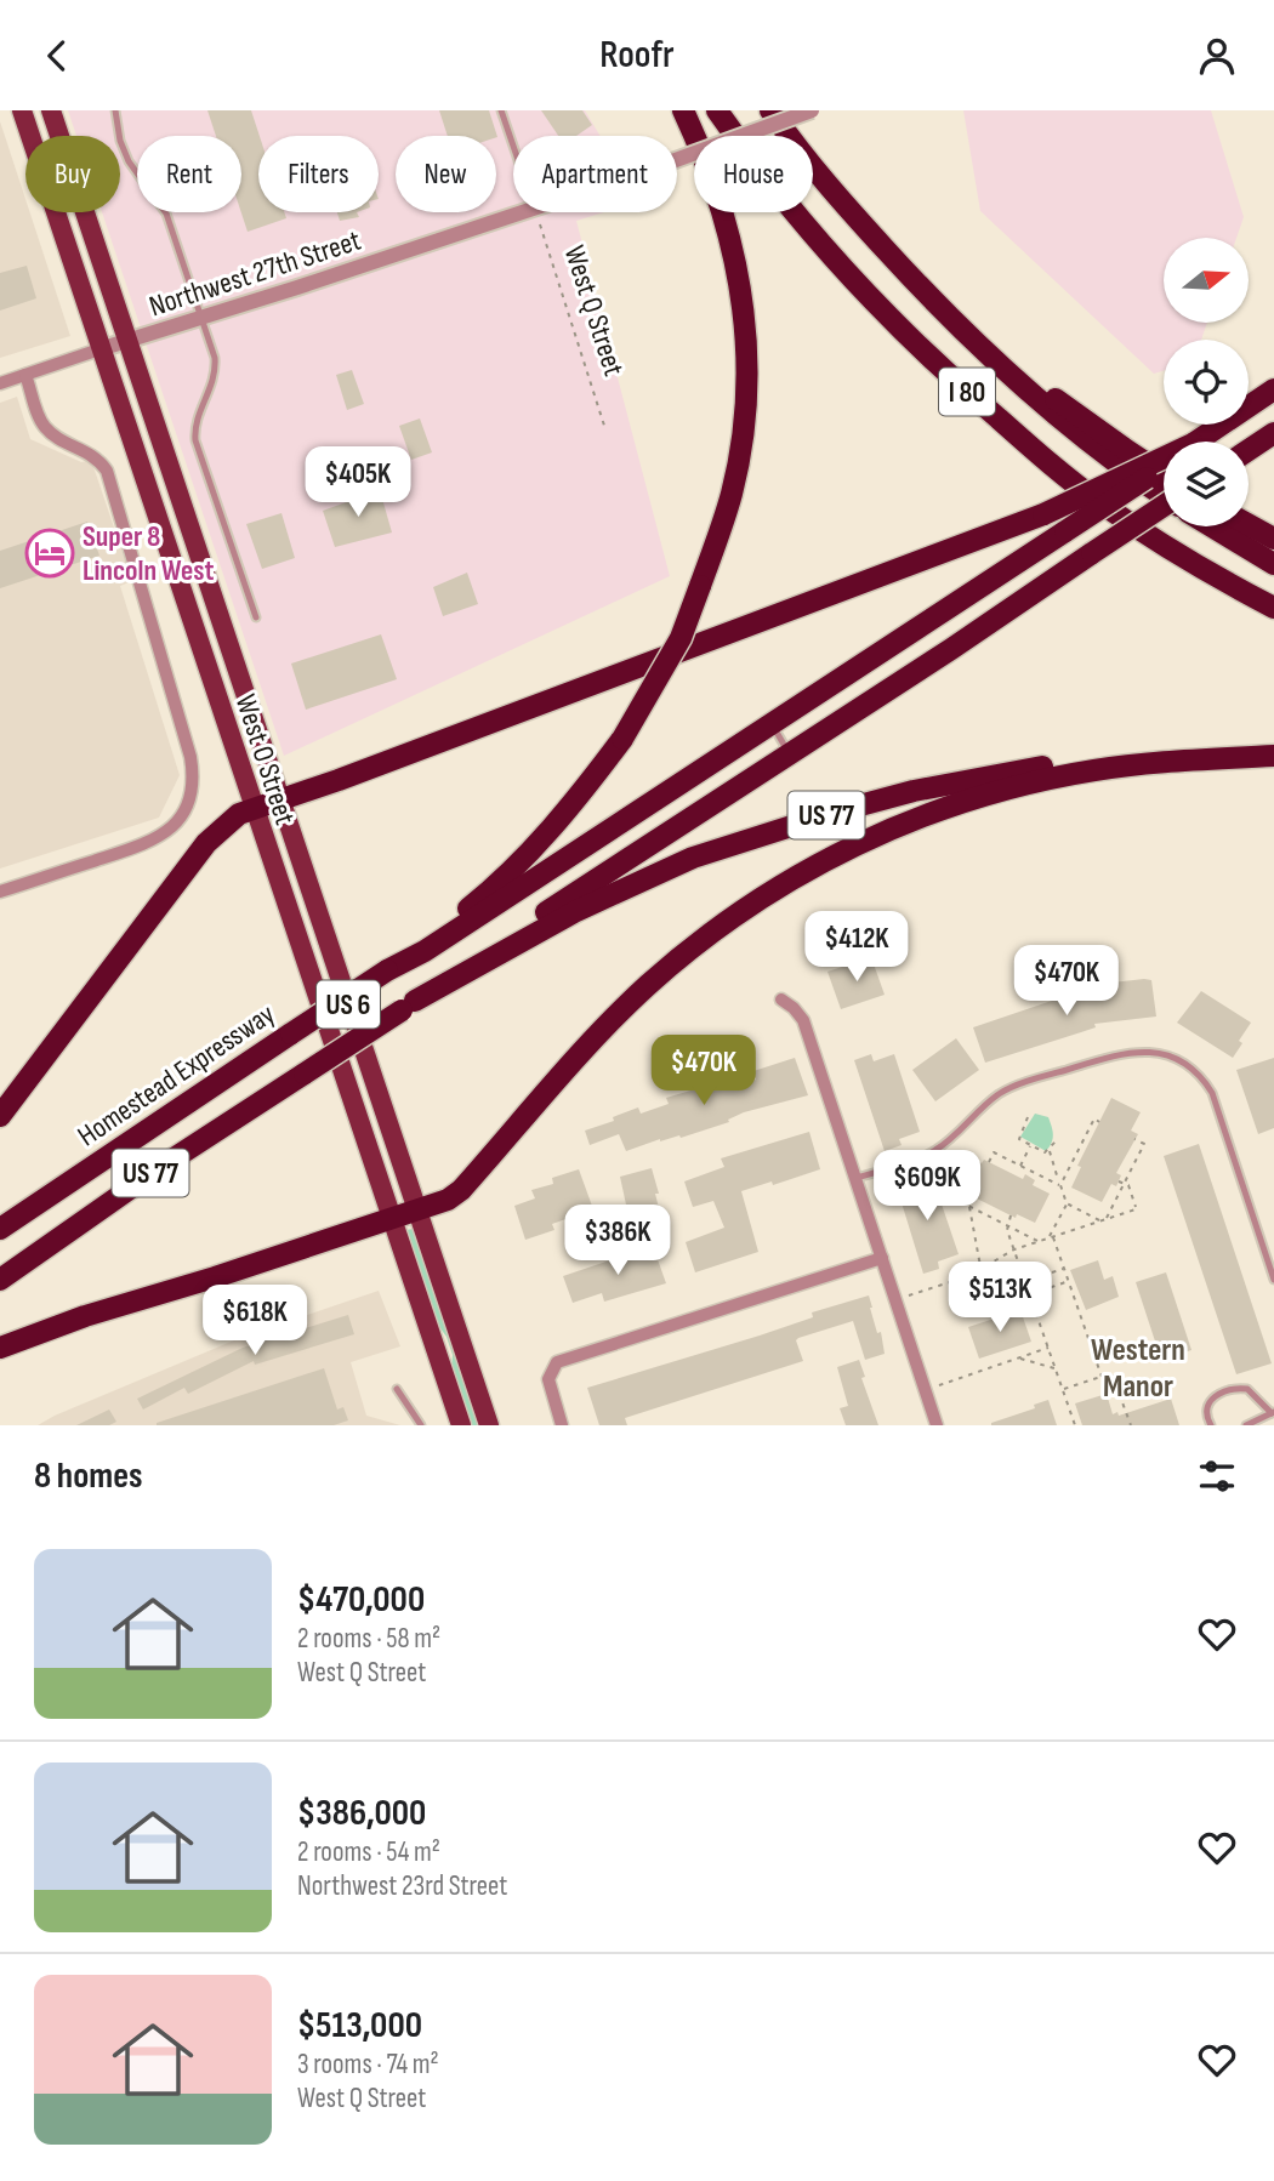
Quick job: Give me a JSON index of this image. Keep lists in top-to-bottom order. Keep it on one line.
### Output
{"streets":{"highway":["I 80","US 77","Homestead Expressway"],"main road":["West O Street","US 6"],"street":["Northwest 27th Street"],"path":["West Q Street"]},"crossings":[["Northwest 27th Street","West O Street"],["US 77","Homestead Expressway"]],"districts":["Western Manor"],"places":{"hotel":["Super 8 Lincoln West"]},"north":"right","page":{"header":"Roofr","chip":["Buy","Rent","Filters","New","Apartment","House"],"price":["$405K","$412K","$470K","$470K","$609K","$386K","$513K","$618K"],"heading":"8 homes","list":[{"name":"$470,000","note":"2 rooms · 58 m² · West Q Street"},{"name":"$386,000","note":"2 rooms · 54 m² · Northwest 23rd Street"},{"name":"$513,000","note":"3 rooms · 74 m² · West Q Street"}]}}
